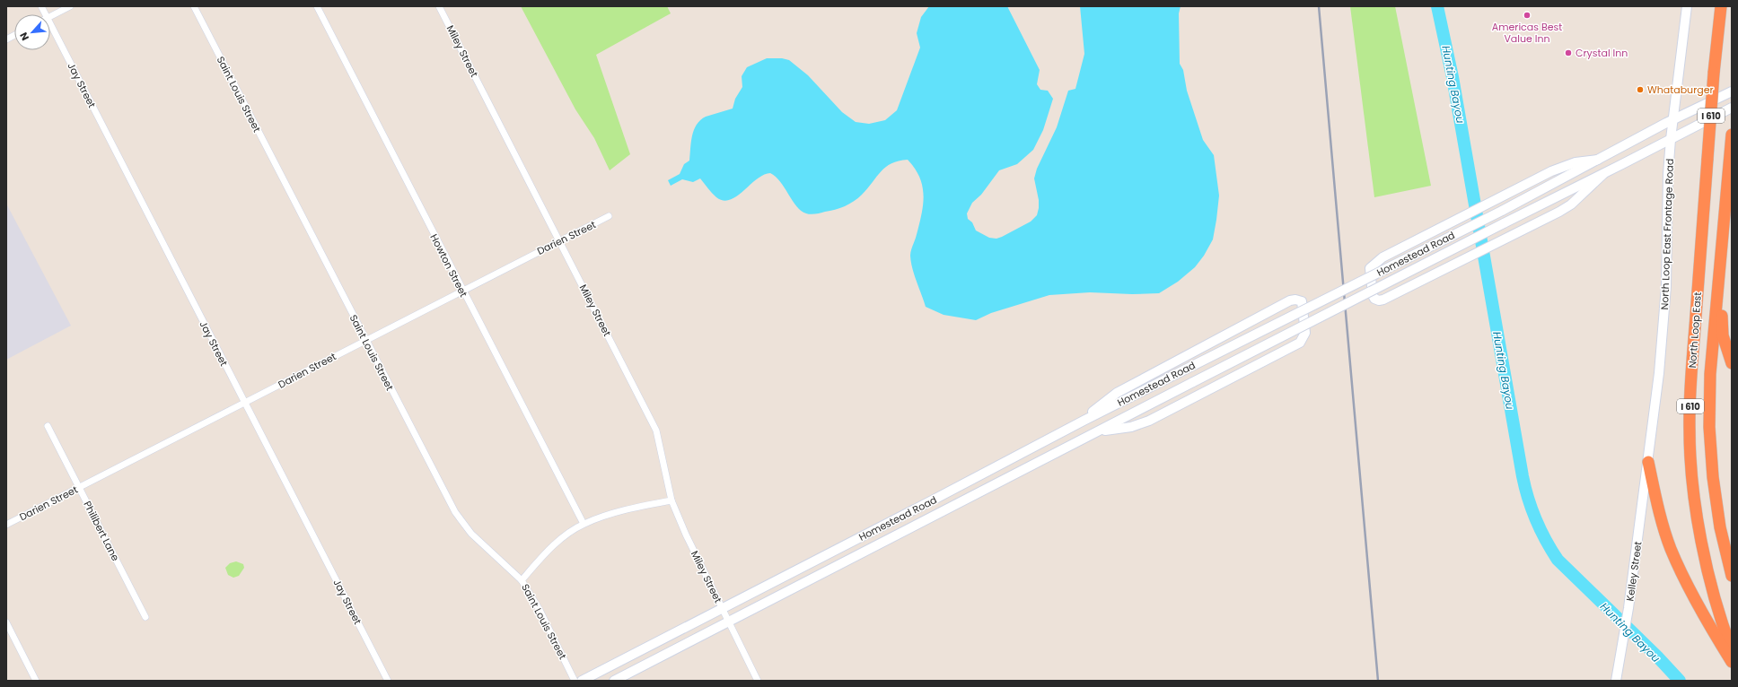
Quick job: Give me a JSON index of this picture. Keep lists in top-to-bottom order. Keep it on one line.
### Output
{"streets":{"highway":["I 610","North Loop East"],"main road":["North Loop East Frontage Road","Homestead Road","Kelley Street"],"street":["Miley Street","Jay Street","Saint Louis Street","Darien Street","Howton Street","Philibert Lane"]},"crossings":[["Miley Street","Darien Street"],["Miley Street","Homestead Road"],["Jay Street","Darien Street"],["Saint Louis Street","Darien Street"],["North Loop East Frontage Road","Homestead Road"],["North Loop East Frontage Road","Kelley Street"],["Darien Street","Howton Street"],["Darien Street","Philibert Lane"]],"water":["Hunting Bayou"],"places":["Americas Best Value Inn","Crystal Inn","Whataburger"],"north":"bottom left"}
